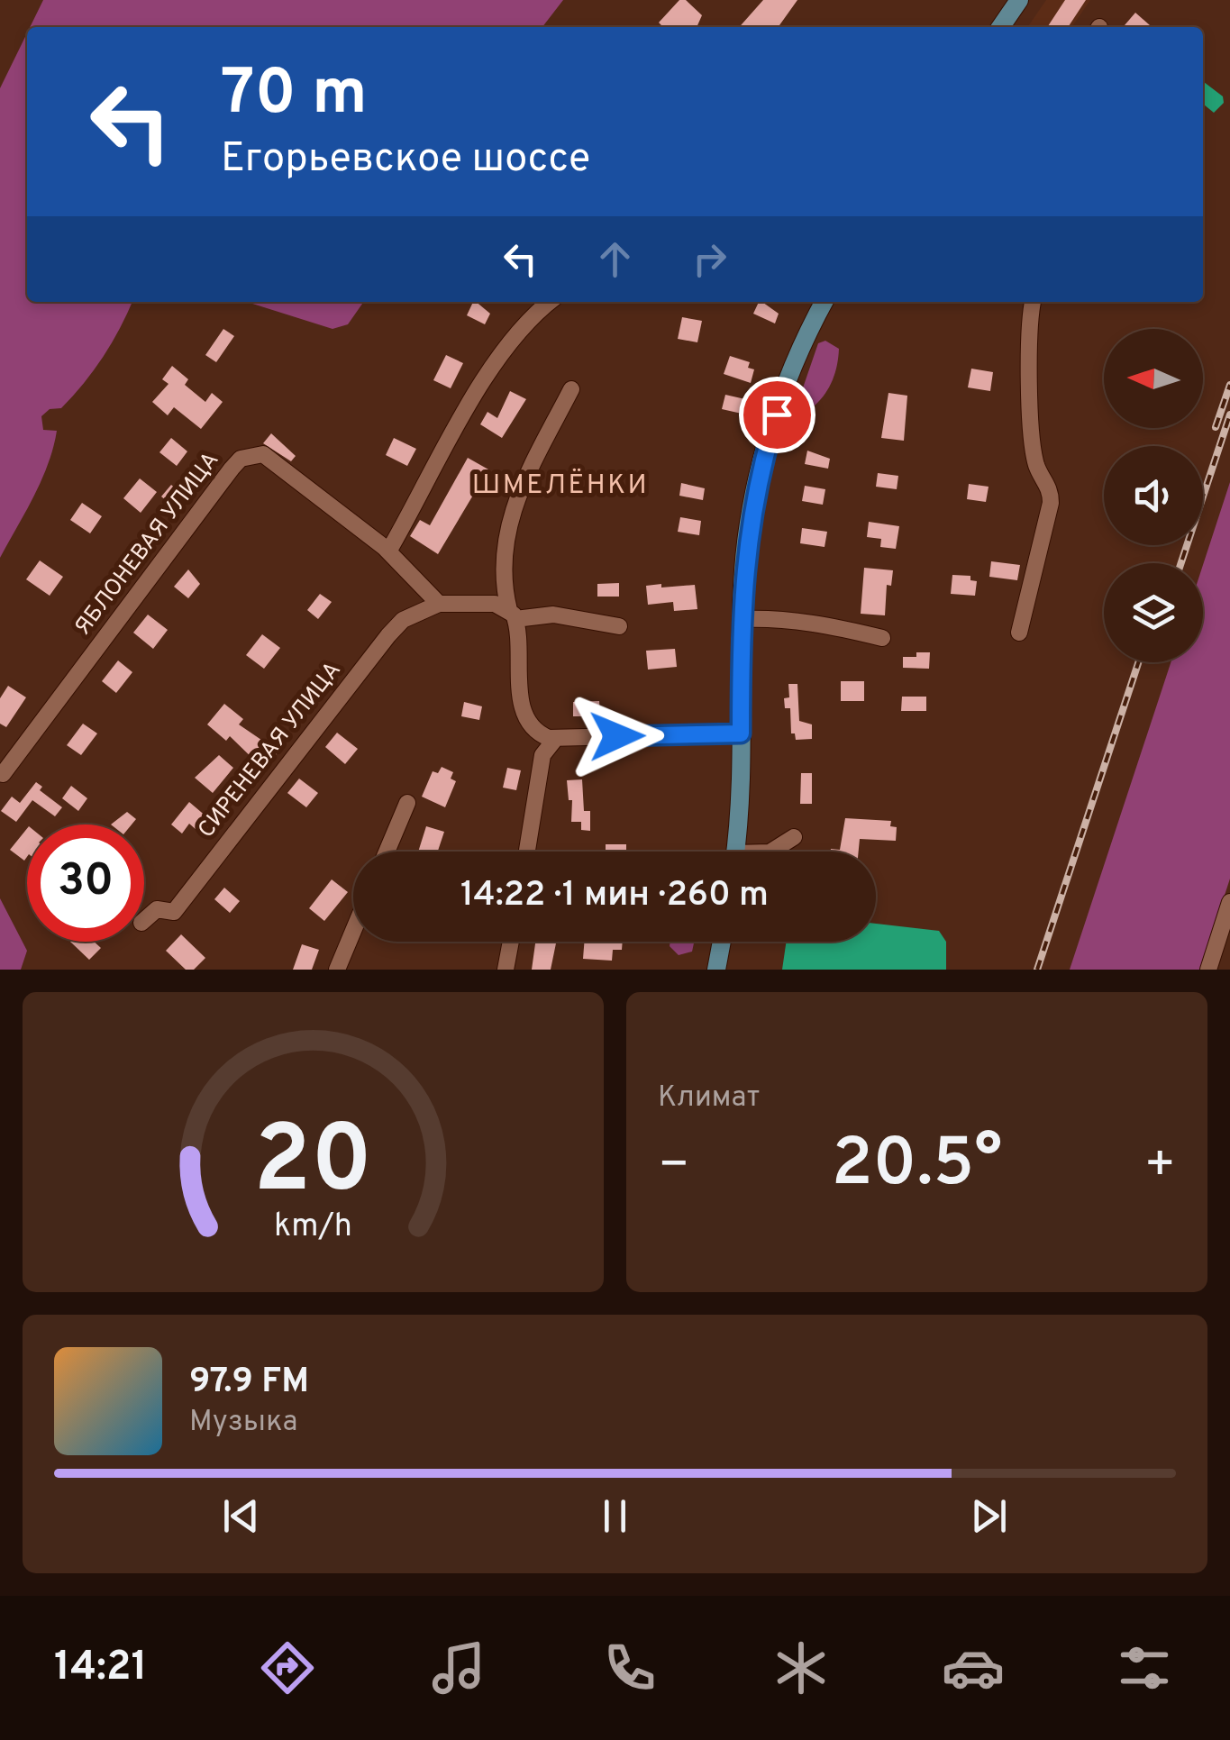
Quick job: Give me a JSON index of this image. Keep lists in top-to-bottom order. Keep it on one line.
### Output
{"streets":{"street":["ЯБЛОНЕВАЯ УЛИЦА","СИРЕНЕВАЯ УЛИЦА"]},"crossings":[["ЯБЛОНЕВАЯ УЛИЦА","СИРЕНЕВАЯ УЛИЦА"]],"districts":["ШМЕЛЁНКИ"],"north":"left","page":{"turn":["70 m","Егорьевское шоссе"],"limit":"30","trip":"14:22 · 1 мин · 260 m","tile":"Климат","heat":["−","20.5°","+"],"song":["97.9 FM","Музыка"],"tabs":"14:21","gauge":["20","km/h"]}}
